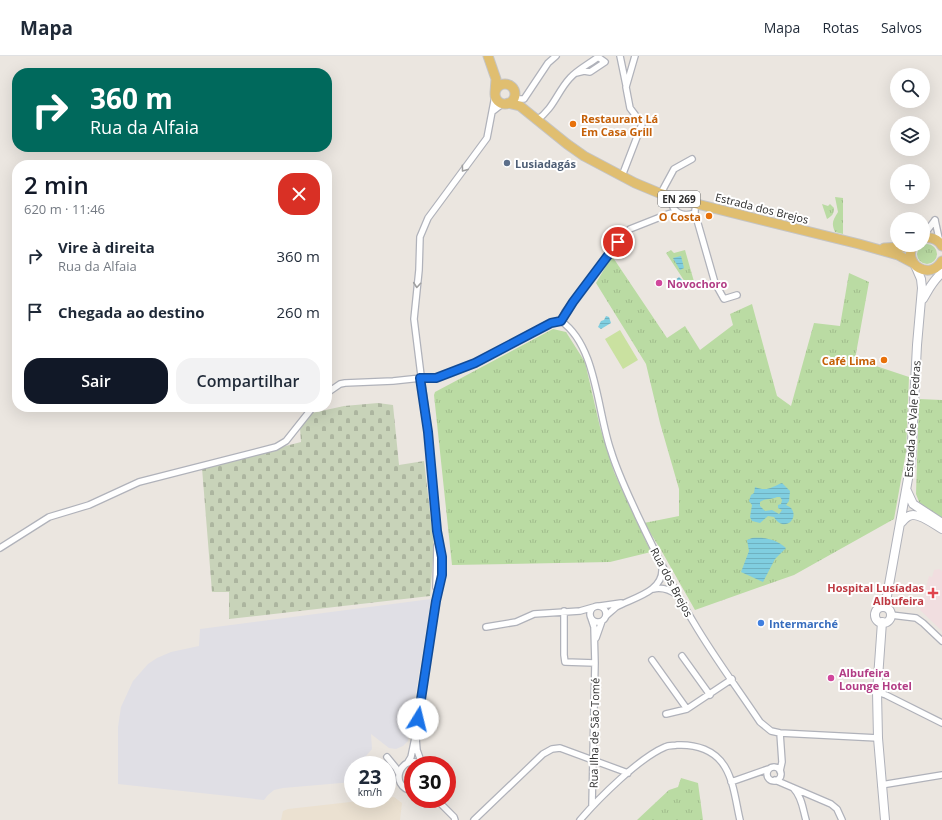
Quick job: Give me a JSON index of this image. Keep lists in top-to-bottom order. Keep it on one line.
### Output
{"streets":{"main road":["EN 269","Estrada dos Brejos","Estrada de Vale Pedras"],"street":["Rua dos Brejos","Rua Ilha de São Tomé"]},"crossings":[["EN 269","Estrada dos Brejos"],["EN 269","Estrada de Vale Pedras"],["Estrada dos Brejos","Estrada de Vale Pedras"]],"places":{"other":["Restaurant Lá Em Casa Grill","Lusiadagás","O Costa","Novochoro","Café Lima","Intermarché","Albufeira Lounge Hotel"],"health":["Hospital Lusíadas Albufeira"]},"page":{"header":"Mapa","nav":["Mapa","Rotas","Salvos"],"map_buttons":["+","−"],"turn":["360 m","Rua da Alfaia"],"heading":["2 min","620 m · 11:46"],"list":[{"name":"Vire à direita","note":"Rua da Alfaia","value":"360 m"},{"name":"Chegada ao destino","value":"260 m"}],"buttons":["Sair","Compartilhar"],"speed":"23 km/h","limit":"30"}}
